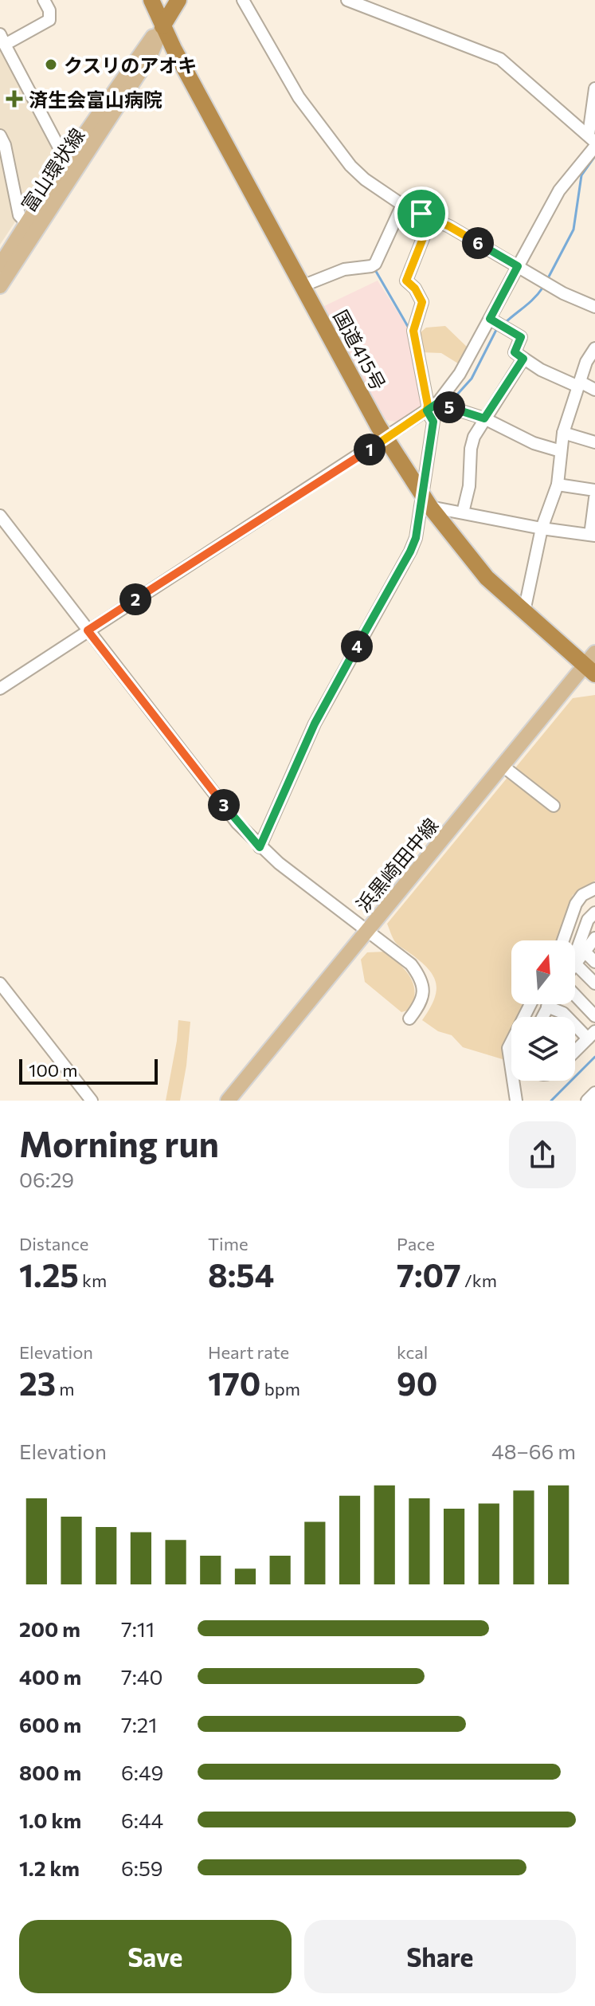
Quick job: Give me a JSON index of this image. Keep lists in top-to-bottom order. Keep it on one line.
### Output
{"streets":{"highway":["国道415号"],"main road":["富山環状線","浜黒崎田中線"]},"crossings":[["富山環状線","国道415号"],["国道415号","浜黒崎田中線"]],"places":{"other":["クスリのアオキ"],"health":["済生会富山病院"]},"scale_bar":"100 m","north":"top","page":{"pins":["6","5","1","2","4","3"],"scale":"100 m","heading":["Morning run","06:29"],"stats":[["Distance","1.25 km"],["Time","8:54"],["Pace","7:07 /km"],["Elevation","23 m"],["Heart rate","170 bpm"],["kcal","90"]],"chart":["Elevation","48–66 m"],"list":[{"name":"200 m","note":"7:11"},{"name":"400 m","note":"7:40"},{"name":"600 m","note":"7:21"},{"name":"800 m","note":"6:49"},{"name":"1.0 km","note":"6:44"},{"name":"1.2 km","note":"6:59"}],"buttons":["Save","Share"]}}
